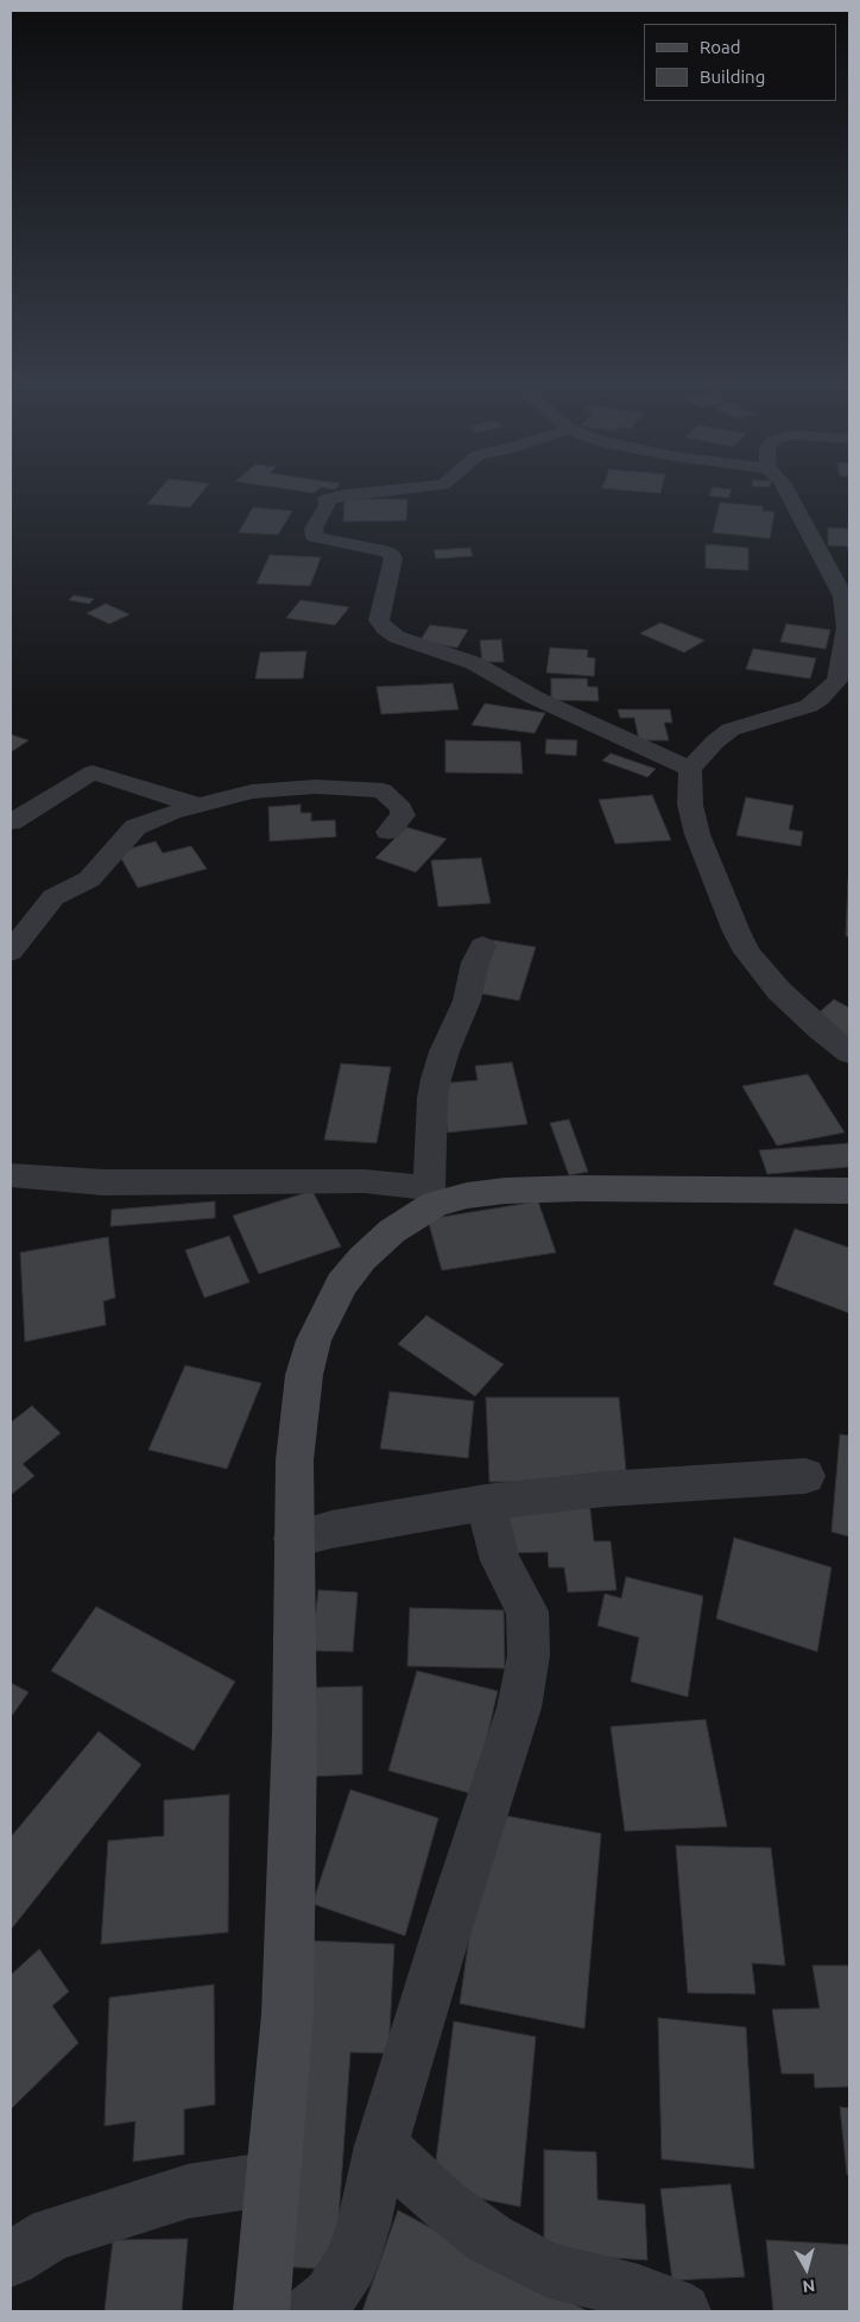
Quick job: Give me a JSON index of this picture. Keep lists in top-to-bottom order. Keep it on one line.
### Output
{"legend":["Road","Building"],"north":"bottom"}
